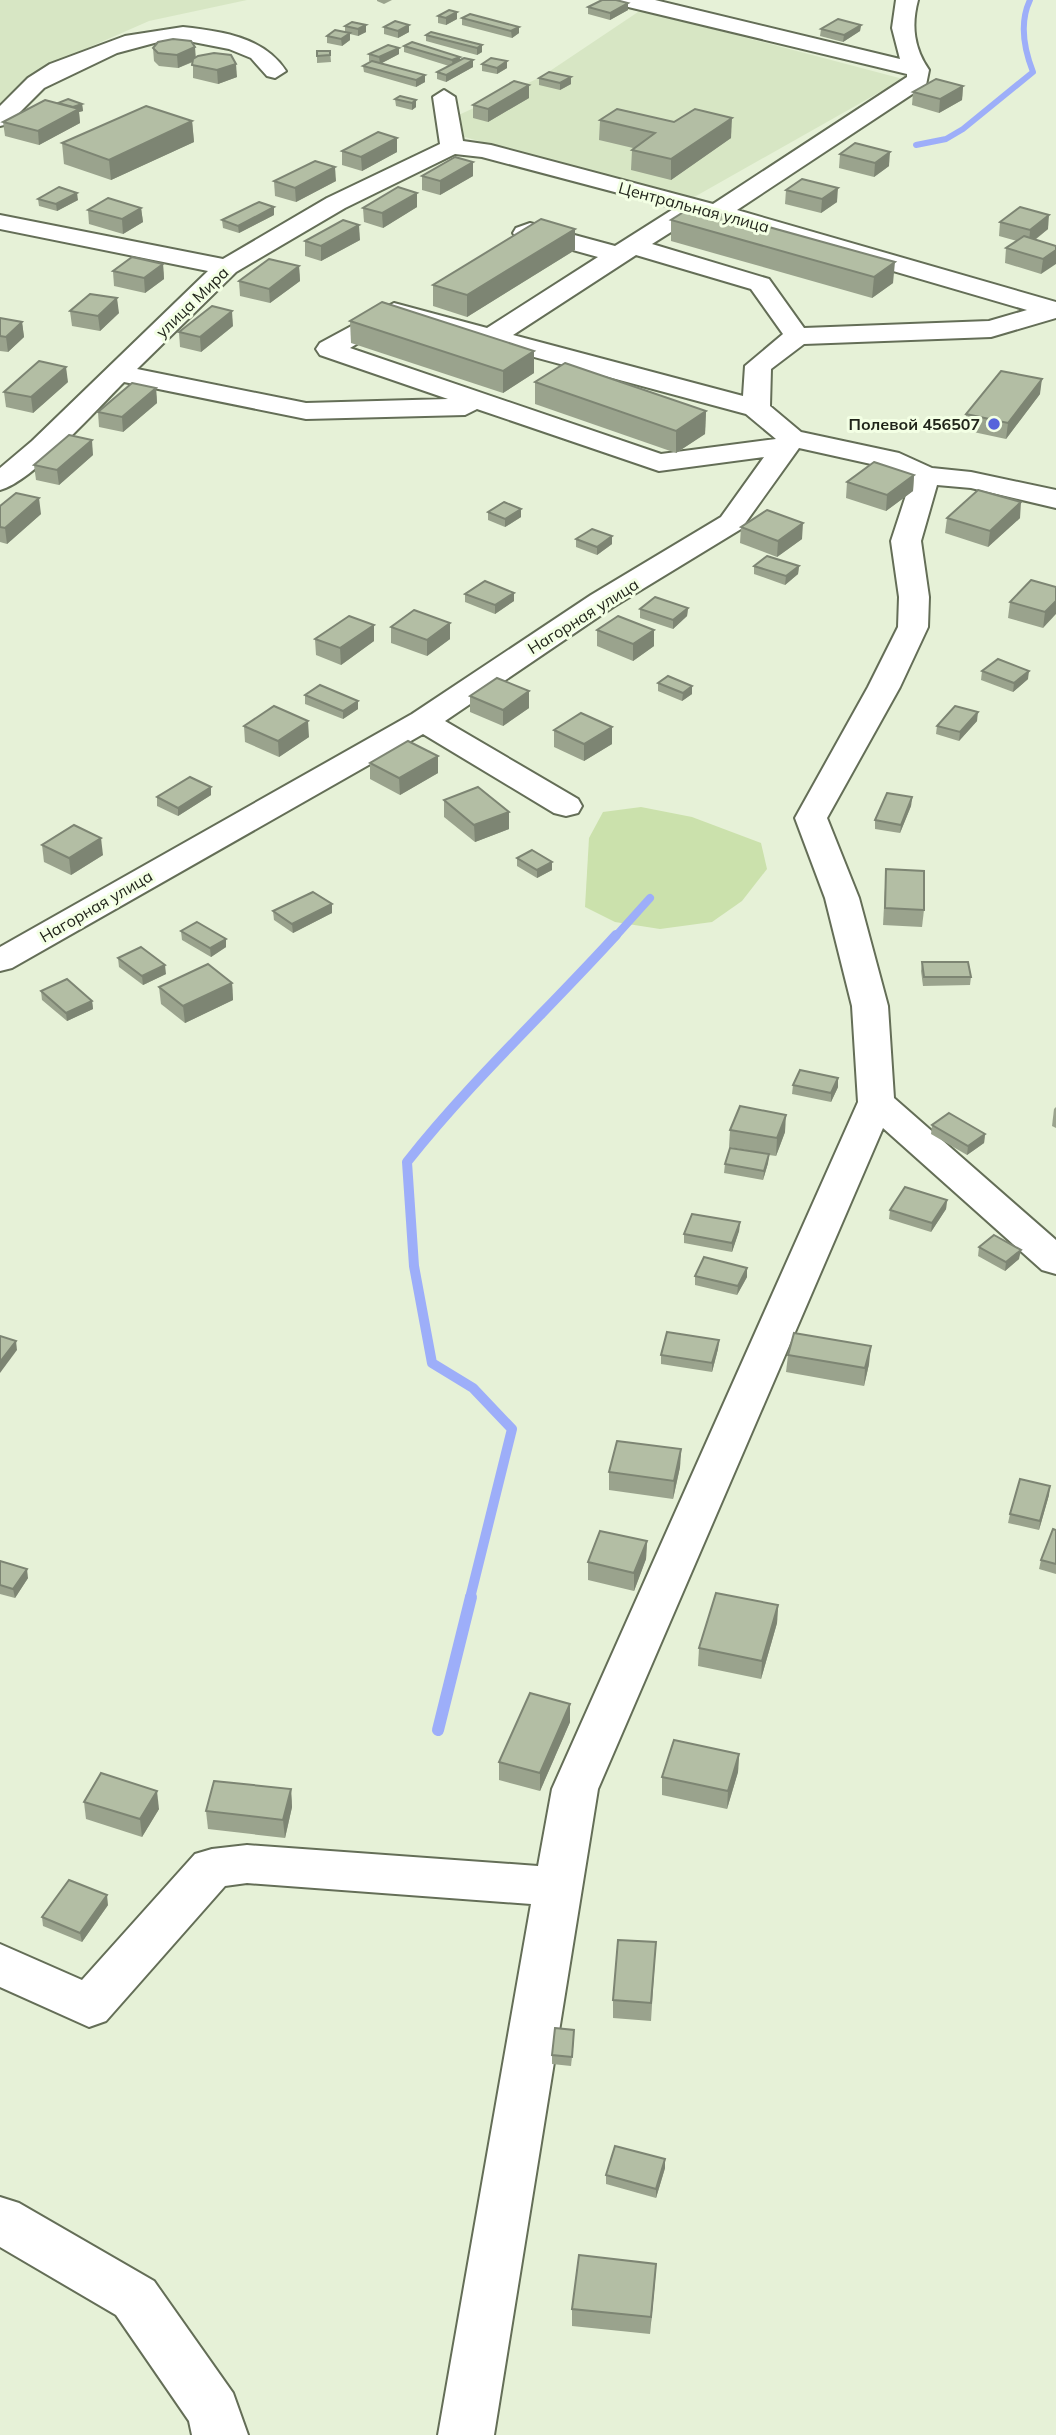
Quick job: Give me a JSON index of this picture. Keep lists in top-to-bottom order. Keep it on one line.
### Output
{"streets":{"street":["Центральная улица","улица Мира","Нагорная улица"]},"crossings":[["Центральная улица","улица Мира"]],"places":["Полевой 456507"]}
